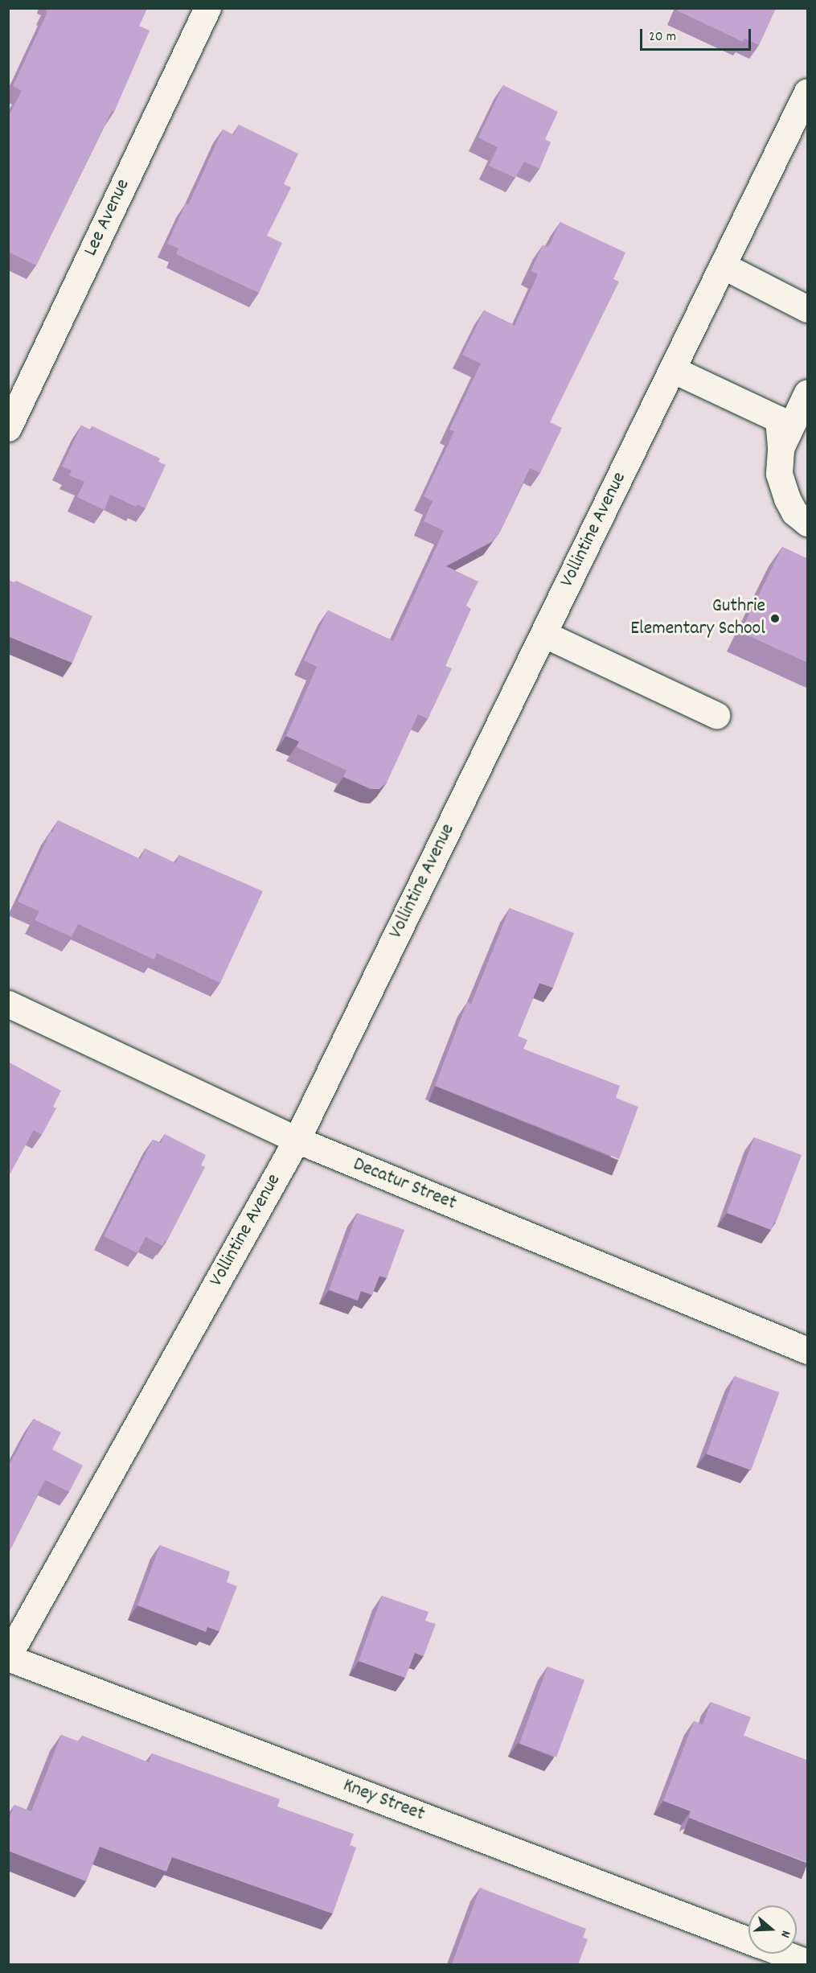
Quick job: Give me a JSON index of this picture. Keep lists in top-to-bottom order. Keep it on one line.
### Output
{"streets":{"street":["Lee Avenue","Vollintine Avenue","Decatur Street","Kney Street"]},"crossings":[["Vollintine Avenue","Decatur Street"],["Vollintine Avenue","Kney Street"]],"places":["Guthrie Elementary School"],"scale_bar":"20 m","north":"right"}
